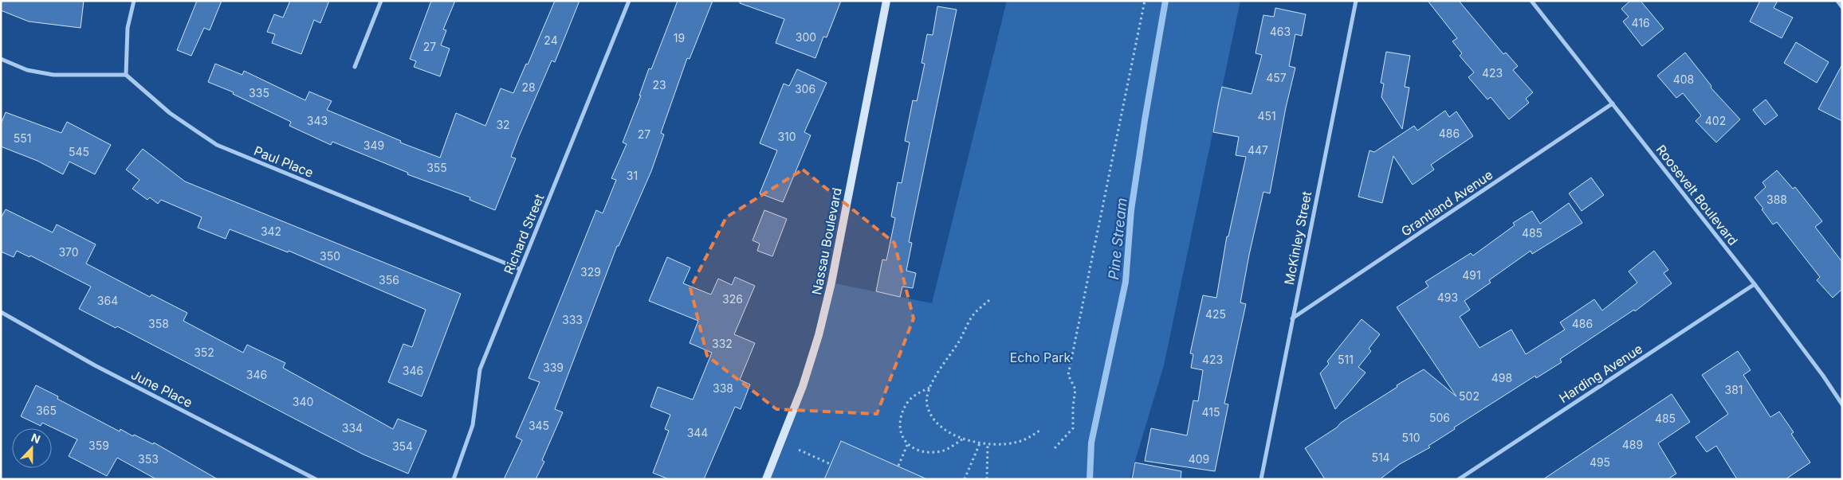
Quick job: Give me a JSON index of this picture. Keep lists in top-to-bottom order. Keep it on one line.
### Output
{"streets":{"main road":["Nassau Boulevard"],"street":["Paul Place","Roosevelt Boulevard","Grantland Avenue","Richard Street","McKinley Street","Harding Avenue","June Place"]},"crossings":[["Paul Place","Richard Street"],["Roosevelt Boulevard","Grantland Avenue"],["Roosevelt Boulevard","Harding Avenue"],["Grantland Avenue","McKinley Street"]],"water":["Pine Stream"],"parks":["Echo Park"],"house_numbers":["416","463","300","19","24","27","423","457","408","23","28","306","335","451","343","402","32","486","27","310","551","349","447","545","355","31","388","342","485","370","350","329","491","356","493","326","364","425","333","358","486","332","352","423","511","339","346","346","498","338","381","502","340","365","415","506","485","345","334","344","510","489","359","354","514","353","409","495"],"north":"top"}
